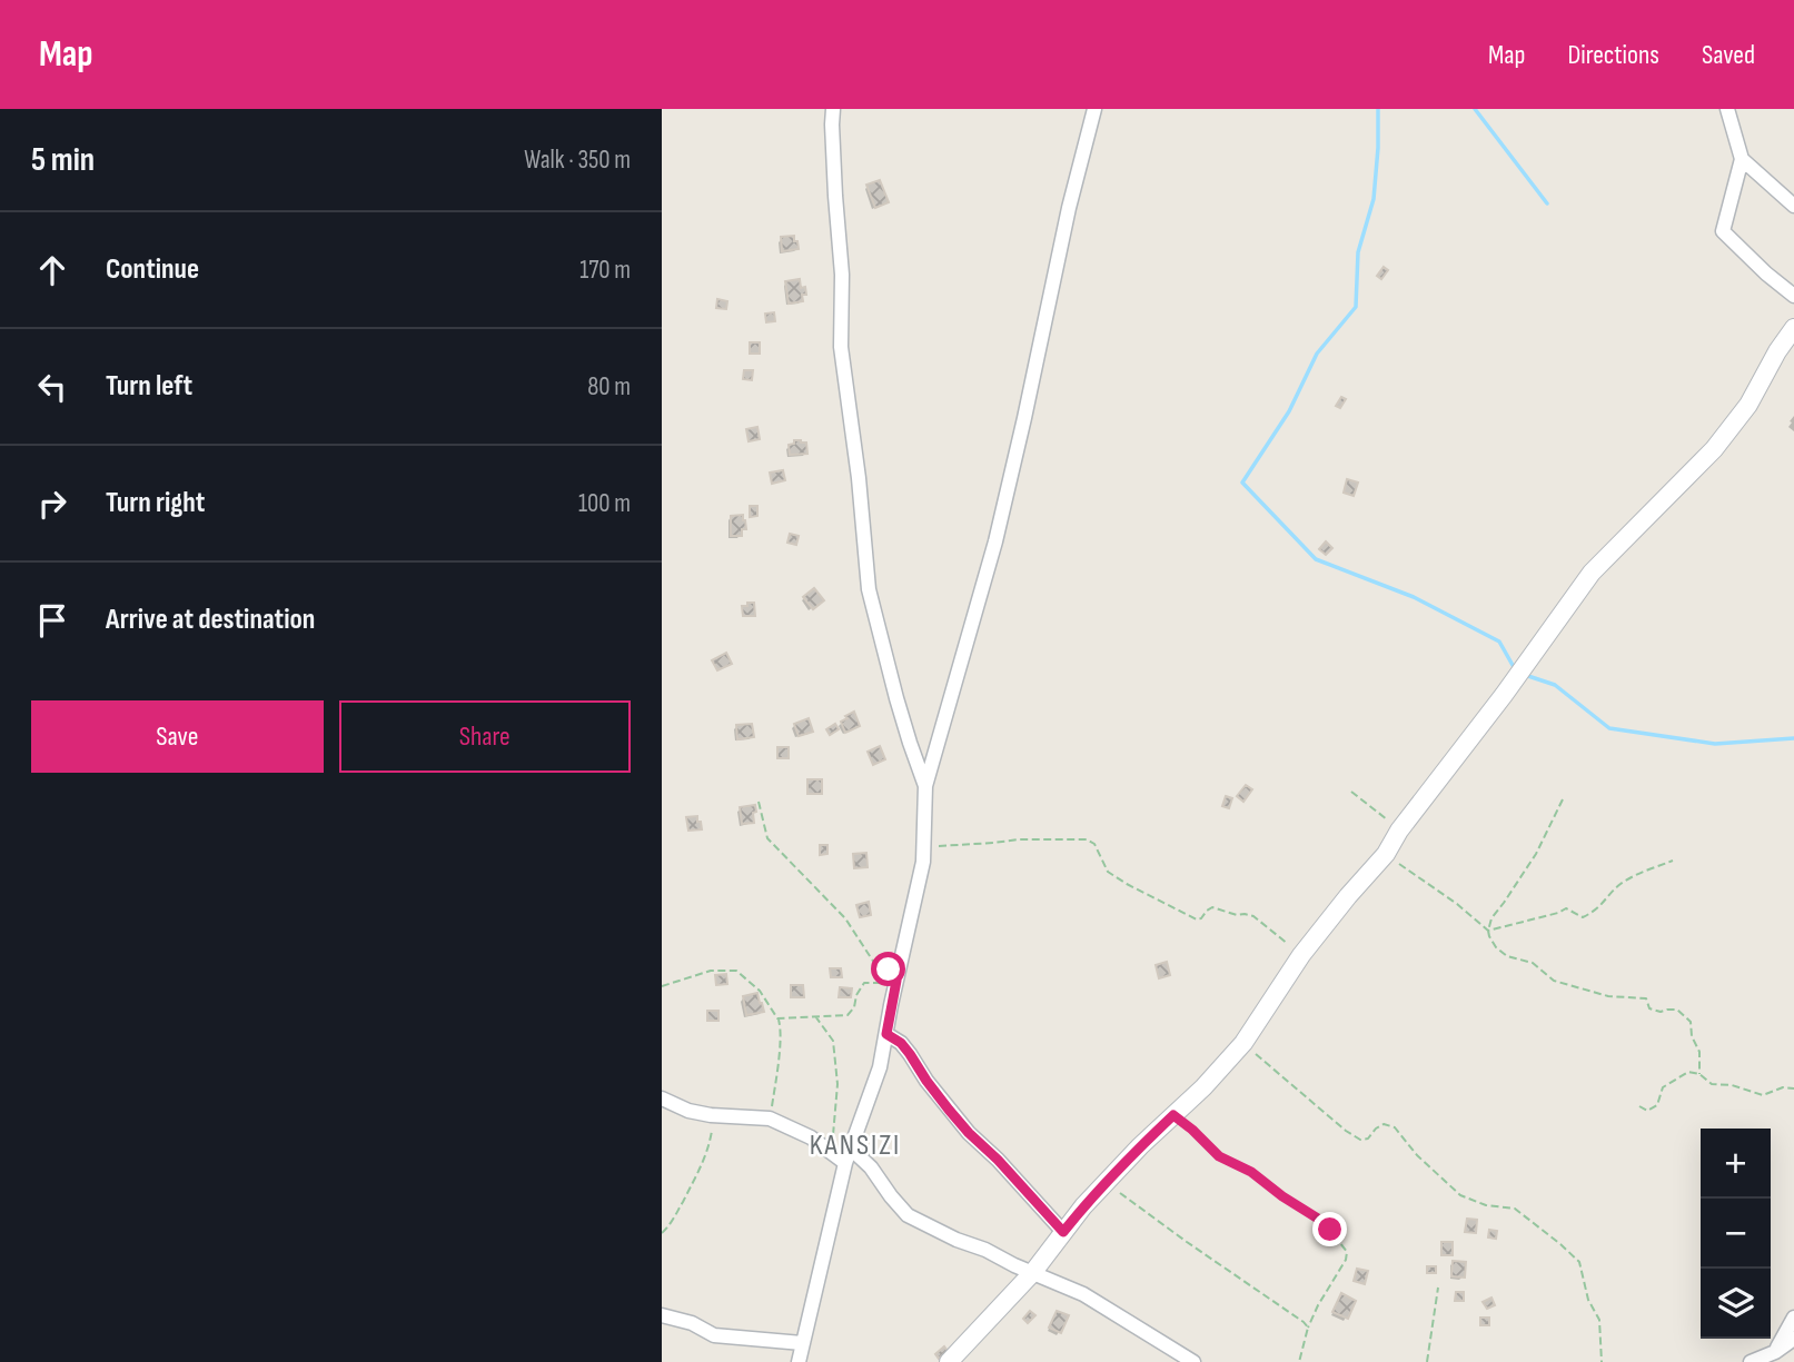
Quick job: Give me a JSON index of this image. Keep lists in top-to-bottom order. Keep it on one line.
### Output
{"districts":["KANSIZI"],"page":{"header":"Map","nav":["Map","Directions","Saved"],"heading":["5 min","Walk · 350 m"],"list":[["Continue","170 m"],["Turn left","80 m"],["Turn right","100 m"],"Arrive at destination"],"buttons":["Save","Share"],"map_buttons":["+","−"]}}
